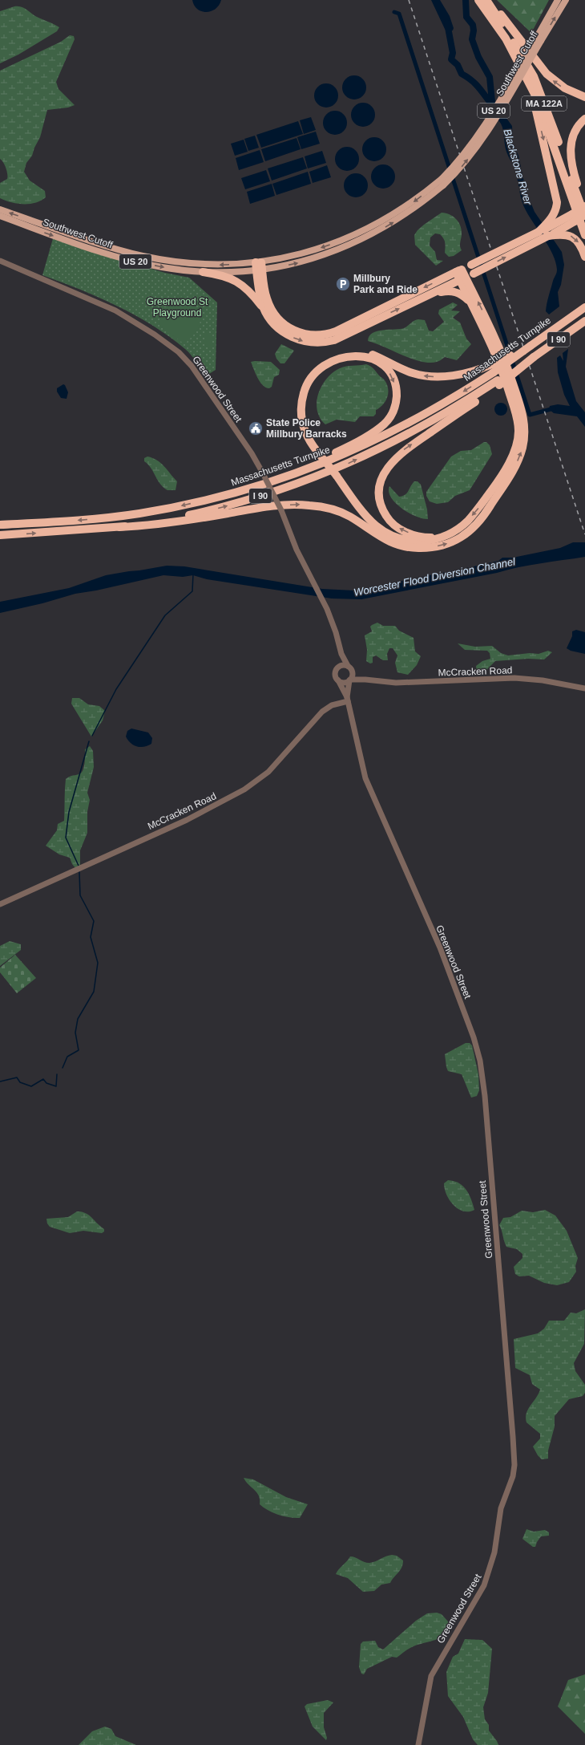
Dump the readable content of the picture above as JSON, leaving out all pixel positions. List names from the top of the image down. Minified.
{"streets":{"highway":["MA 122A","I 90","Massachusetts Turnpike"],"main road":["Southwest Cutoff","US 20"],"street":["Greenwood Street","McCracken Road"]},"crossings":[["Greenwood Street","McCracken Road"]],"water":["Blackstone River","Worcester Flood Diversion Channel"],"parks":["Greenwood St Playground"],"places":{"parking":["Millbury Park and Ride"],"public building":["State Police Millbury Barracks"]}}
